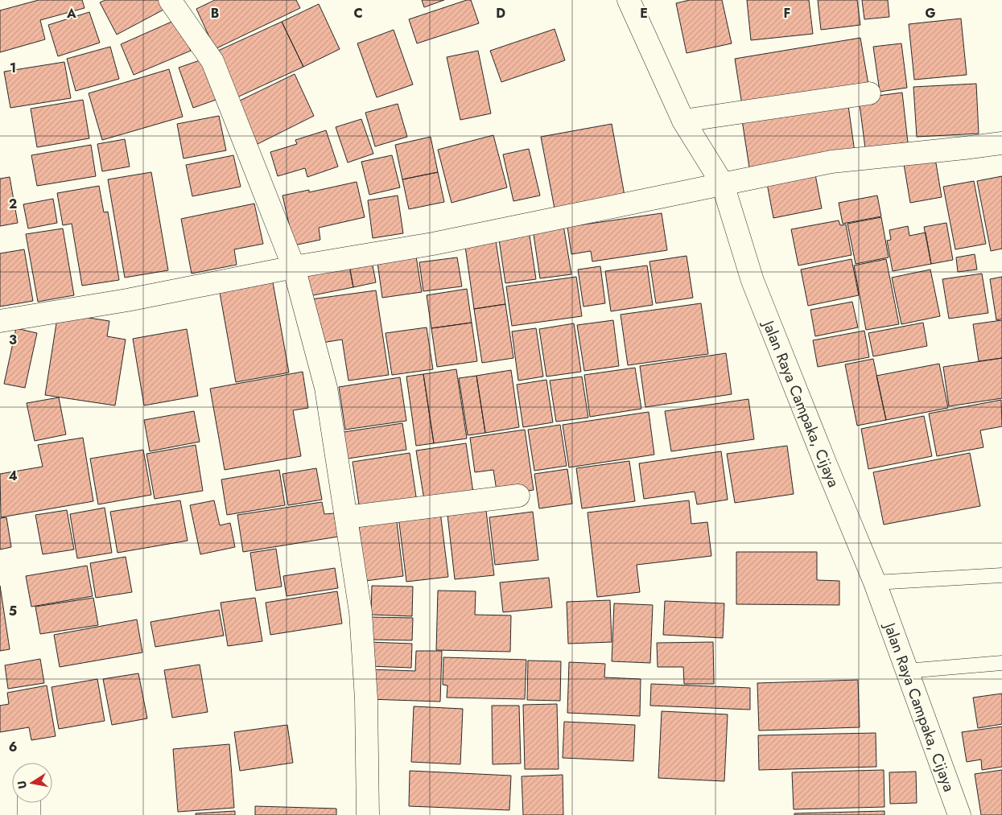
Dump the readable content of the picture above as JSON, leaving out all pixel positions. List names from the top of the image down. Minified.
{"streets":{"street":["Jalan Raya Campaka, Cijaya"]},"north":"left","grid":{"columns":["A","B","C","D","E","F","G"],"rows":["1","2","3","4","5","6"]}}
